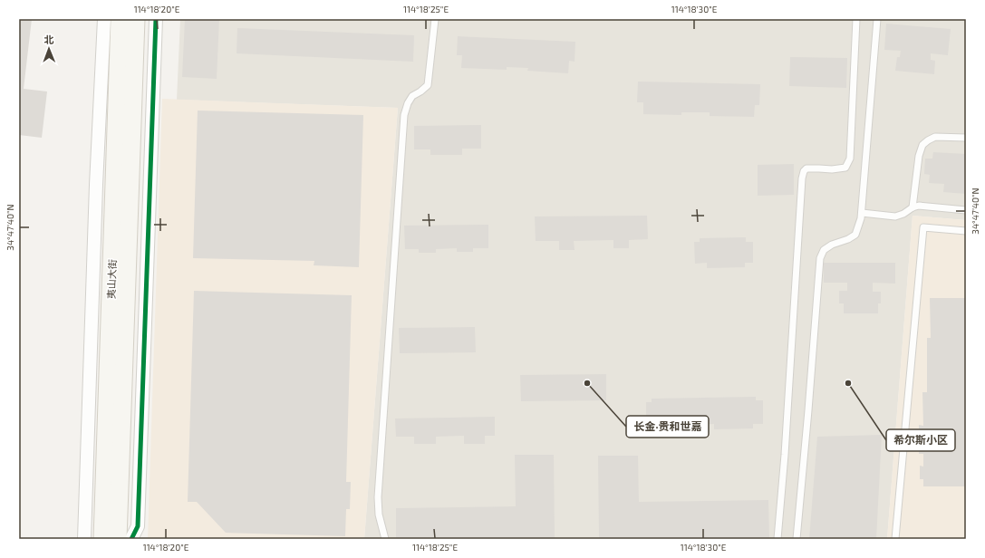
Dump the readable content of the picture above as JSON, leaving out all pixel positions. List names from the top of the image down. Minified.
{"streets":{"main road":["夷山大街"]},"places":["长金·贵和世嘉","希尔斯小区"],"north":"top","coordinates":["114°18'20\"E","114°18'25\"E","114°18'30\"E","34°47'40\"N"]}
